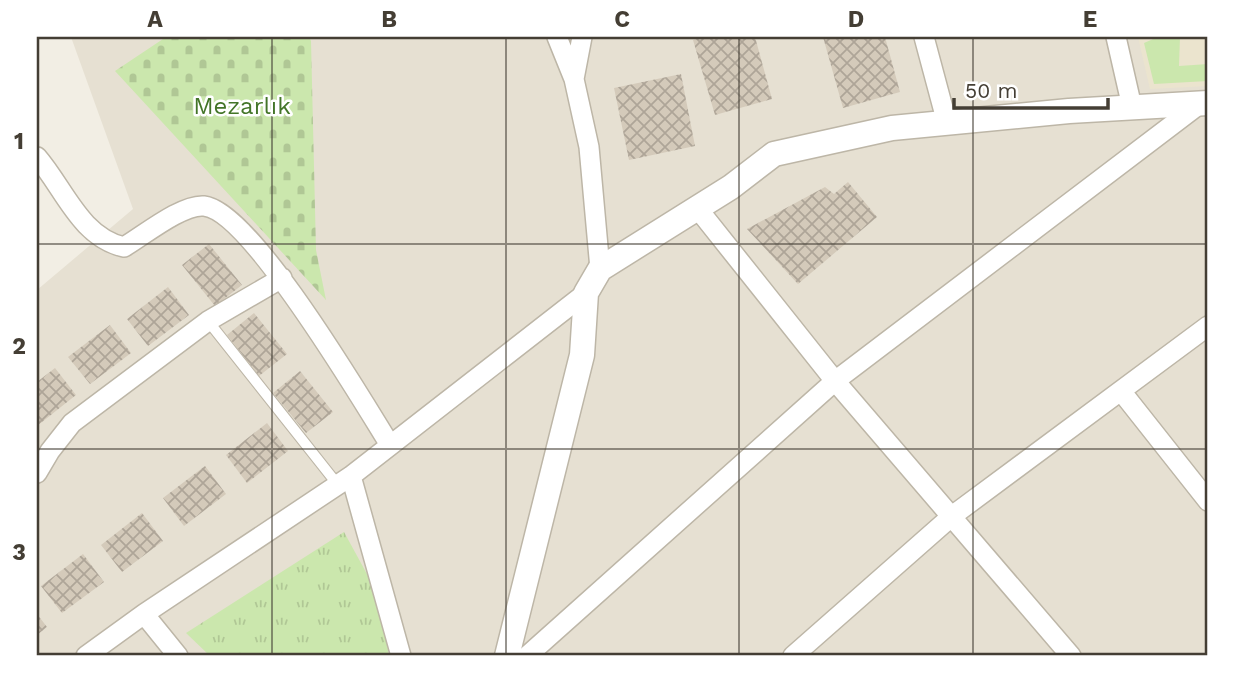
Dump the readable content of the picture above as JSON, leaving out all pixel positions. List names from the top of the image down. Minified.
{"parks":["Mezarlık"],"scale_bar":"50 m","grid":{"columns":["A","B","C","D","E"],"rows":["1","2","3"]}}
